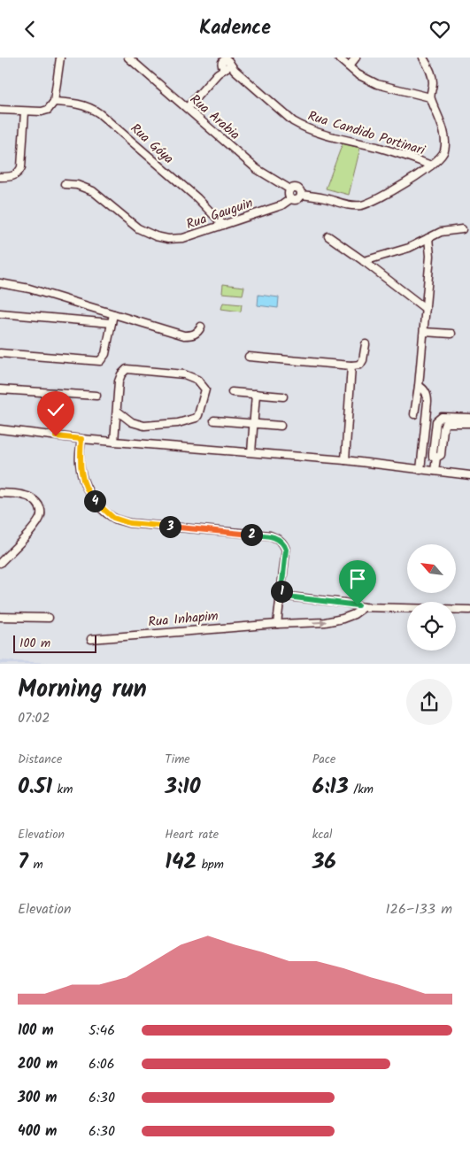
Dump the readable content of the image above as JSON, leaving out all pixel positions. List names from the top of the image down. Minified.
{"streets":{"street":["Rua Arabia","Rua Candido Portinari","Rua Góya","Rua Gauguin","Rua Inhapim"]},"crossings":[["Rua Arabia","Rua Candido Portinari"],["Rua Arabia","Rua Gauguin"],["Rua Góya","Rua Gauguin"]],"scale_bar":"100 m","north":"top left","page":{"header":"Kadence","pins":["4","3","2","1"],"scale":"100 m","heading":["Morning run","07:02"],"stats":[["Distance","0.51 km"],["Time","3:10"],["Pace","6:13 /km"],["Elevation","7 m"],["Heart rate","142 bpm"],["kcal","36"]],"chart":["Elevation","126–133 m"],"list":[{"name":"100 m","note":"5:46"},{"name":"200 m","note":"6:06"},{"name":"300 m","note":"6:30"},{"name":"400 m","note":"6:30"}]}}
